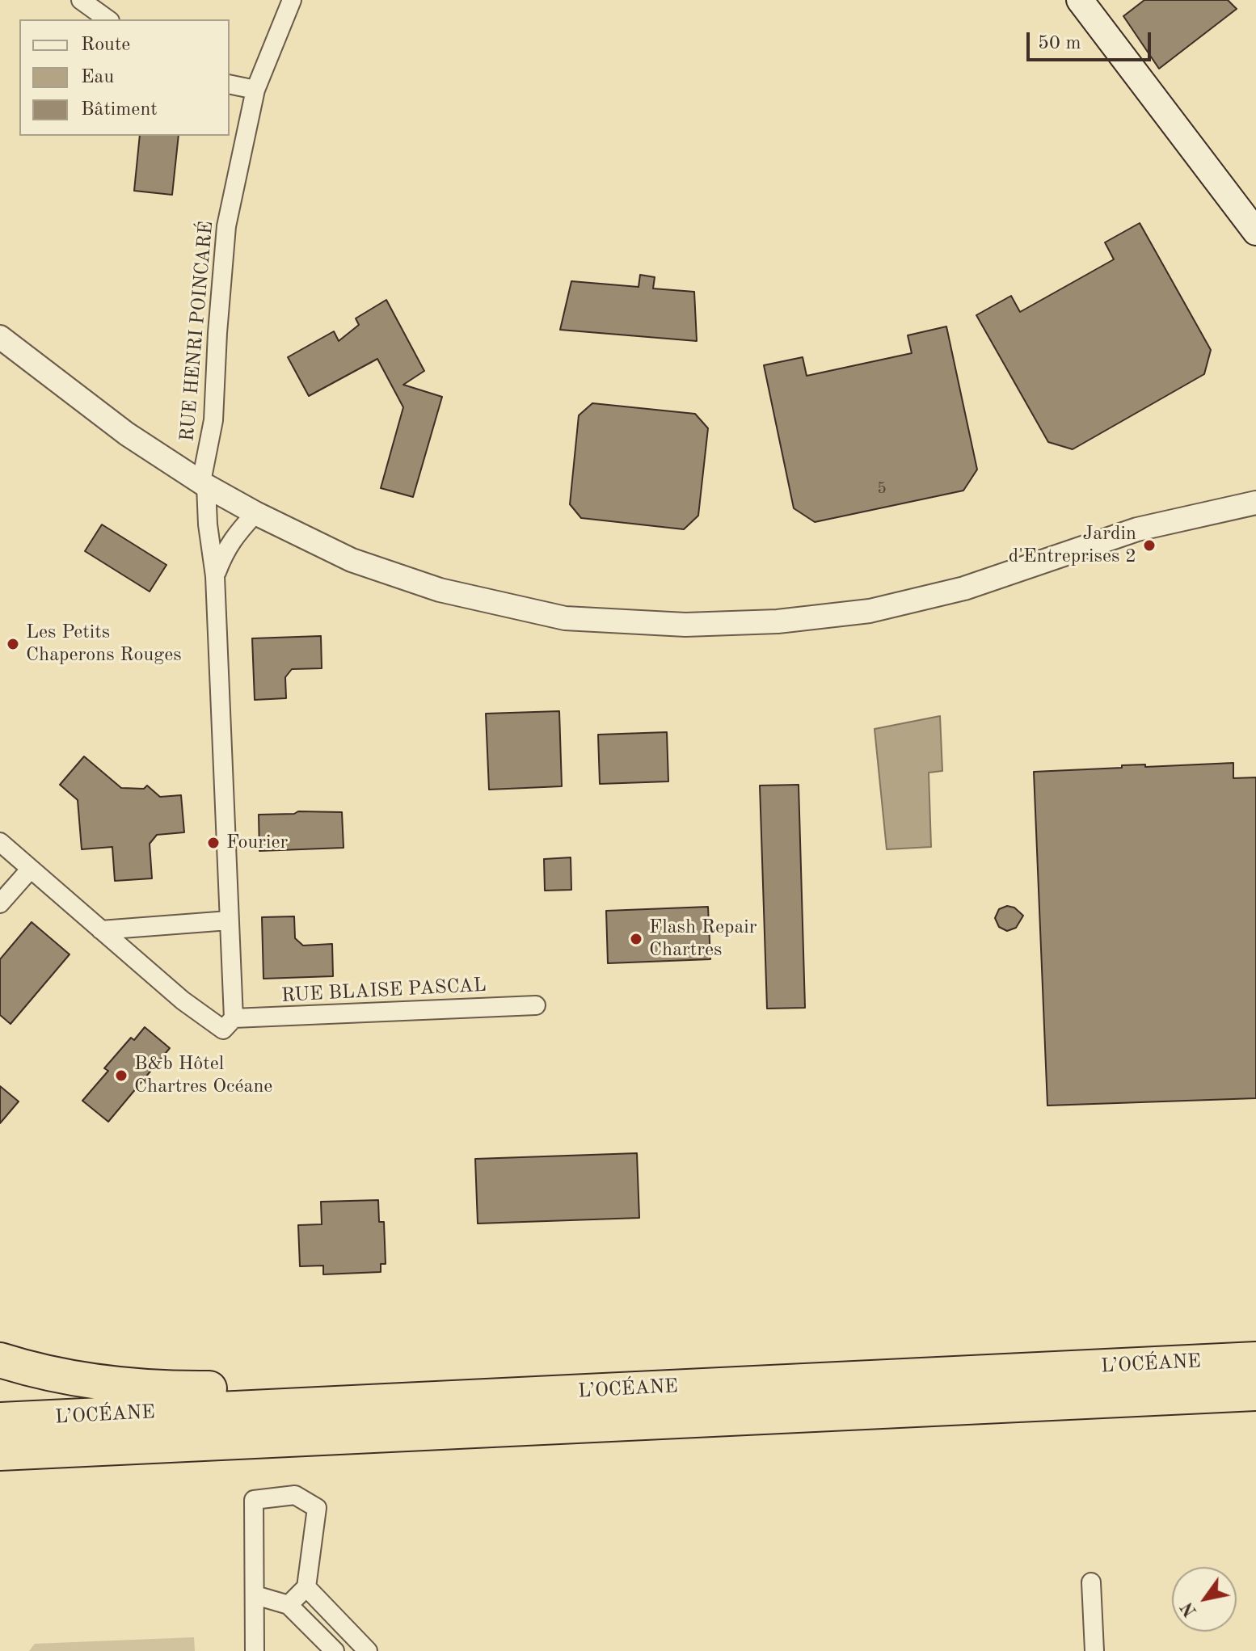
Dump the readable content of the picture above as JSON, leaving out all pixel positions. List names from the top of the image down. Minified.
{"streets":{"highway":["L’OCÉANE"],"street":["RUE HENRI POINCARÉ","RUE BLAISE PASCAL"]},"crossings":[["RUE HENRI POINCARÉ","RUE BLAISE PASCAL"]],"places":["Jardin d'Entreprises 2","Les Petits Chaperons Rouges","Fourier","Flash Repair Chartres","B&b Hôtel Chartres Océane"],"house_numbers":["5"],"legend":["Route","Eau","Bâtiment"],"scale_bar":"50 m","north":"bottom left"}
